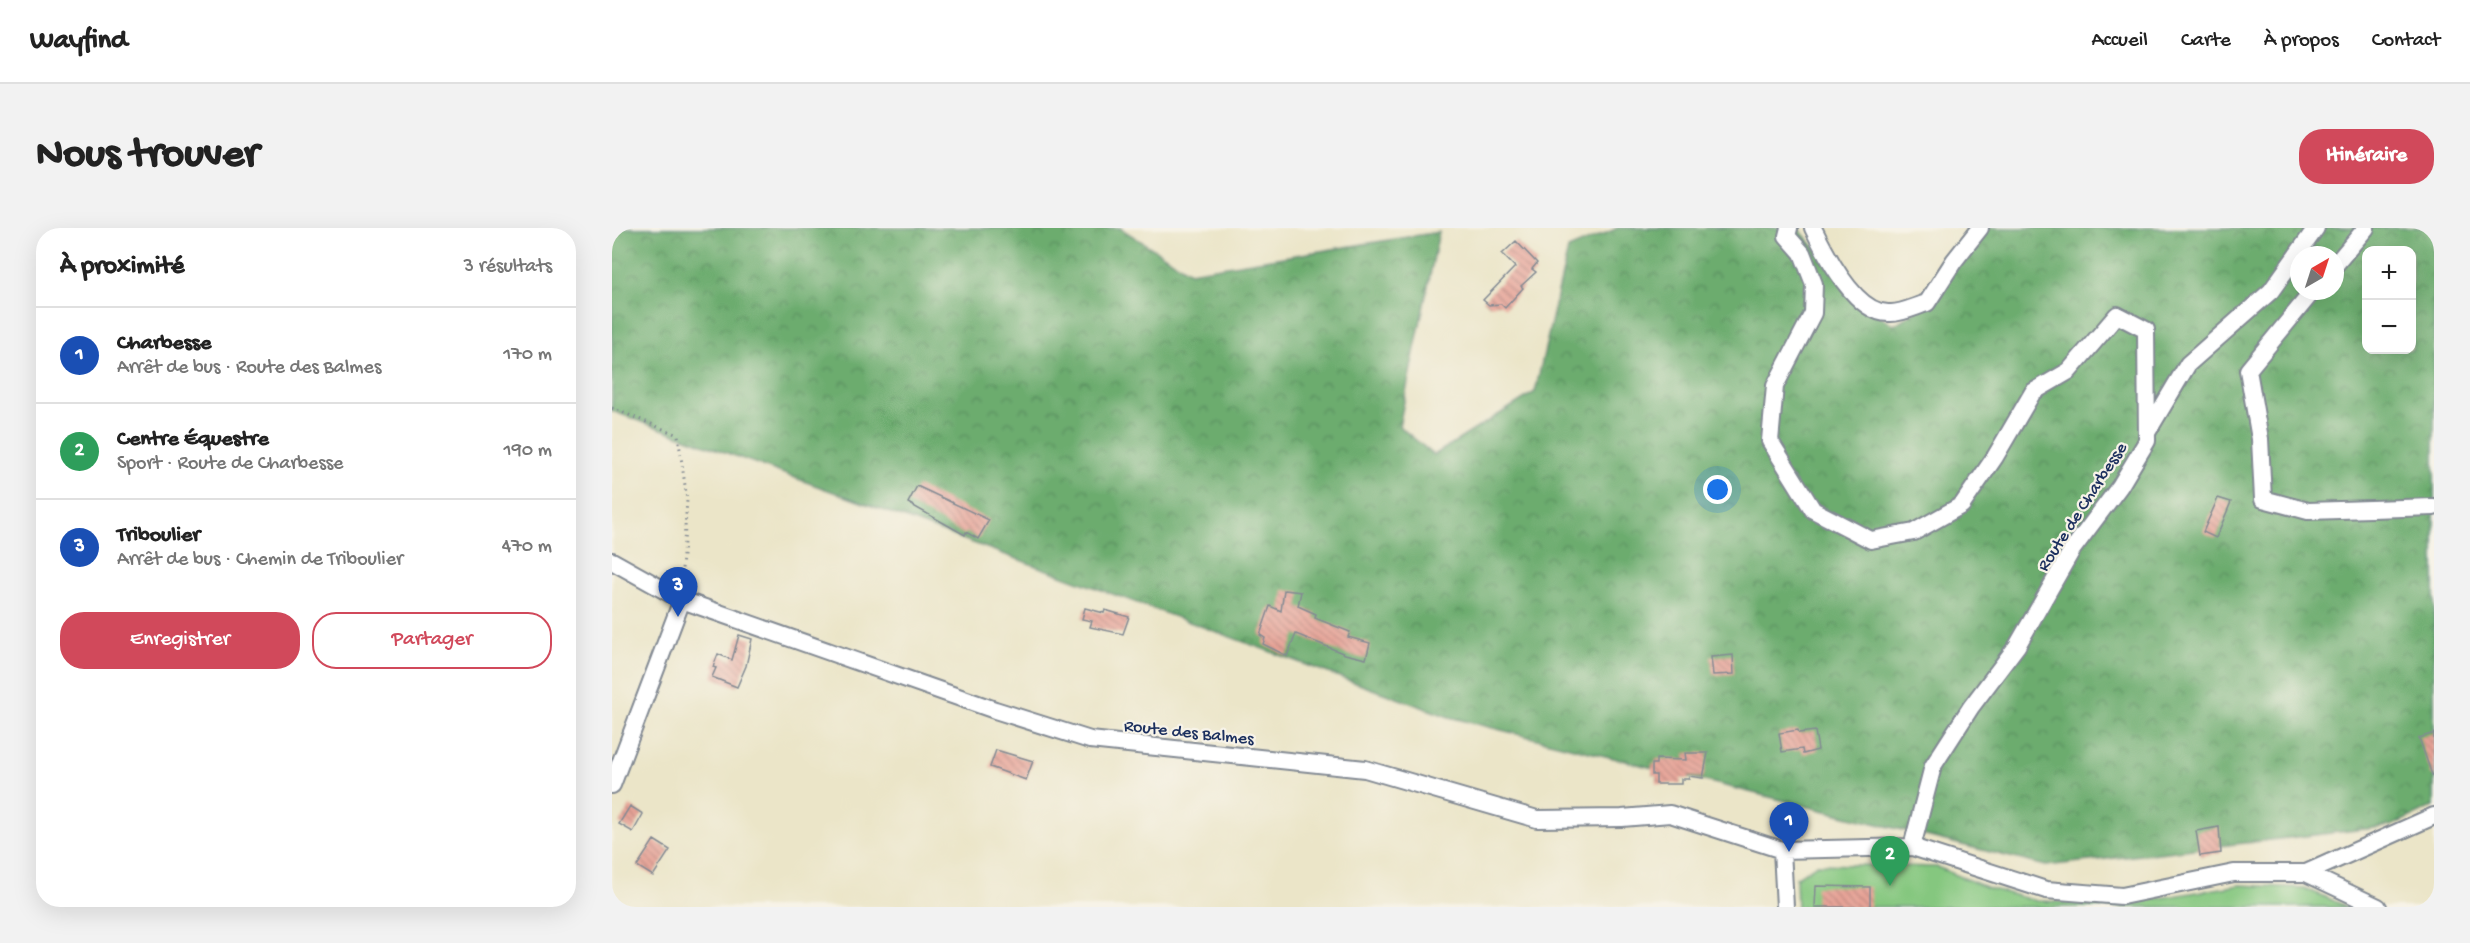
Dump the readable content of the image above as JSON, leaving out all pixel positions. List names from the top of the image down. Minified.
{"streets":{"street":["Route de Charbesse","Route des Balmes"]},"crossings":[["Route de Charbesse","Route des Balmes"]],"north":"top right","page":{"header":"Wayfind","nav":["Accueil","Carte","À propos","Contact"],"buttons":["Itinéraire",["Enregistrer","Partager"]],"title":"Nous trouver","heading":["À proximité","3 résultats"],"map_buttons":["+","−"],"list":[{"mark":"1","name":"Charbesse","note":"Arrêt de bus · Route des Balmes","value":"170 m"},{"mark":"2","name":"Centre Équestre","note":"Sport · Route de Charbesse","value":"190 m"},{"mark":"3","name":"Triboulier","note":"Arrêt de bus · Chemin de Triboulier","value":"470 m"}],"pins":["3","1","2"]}}
